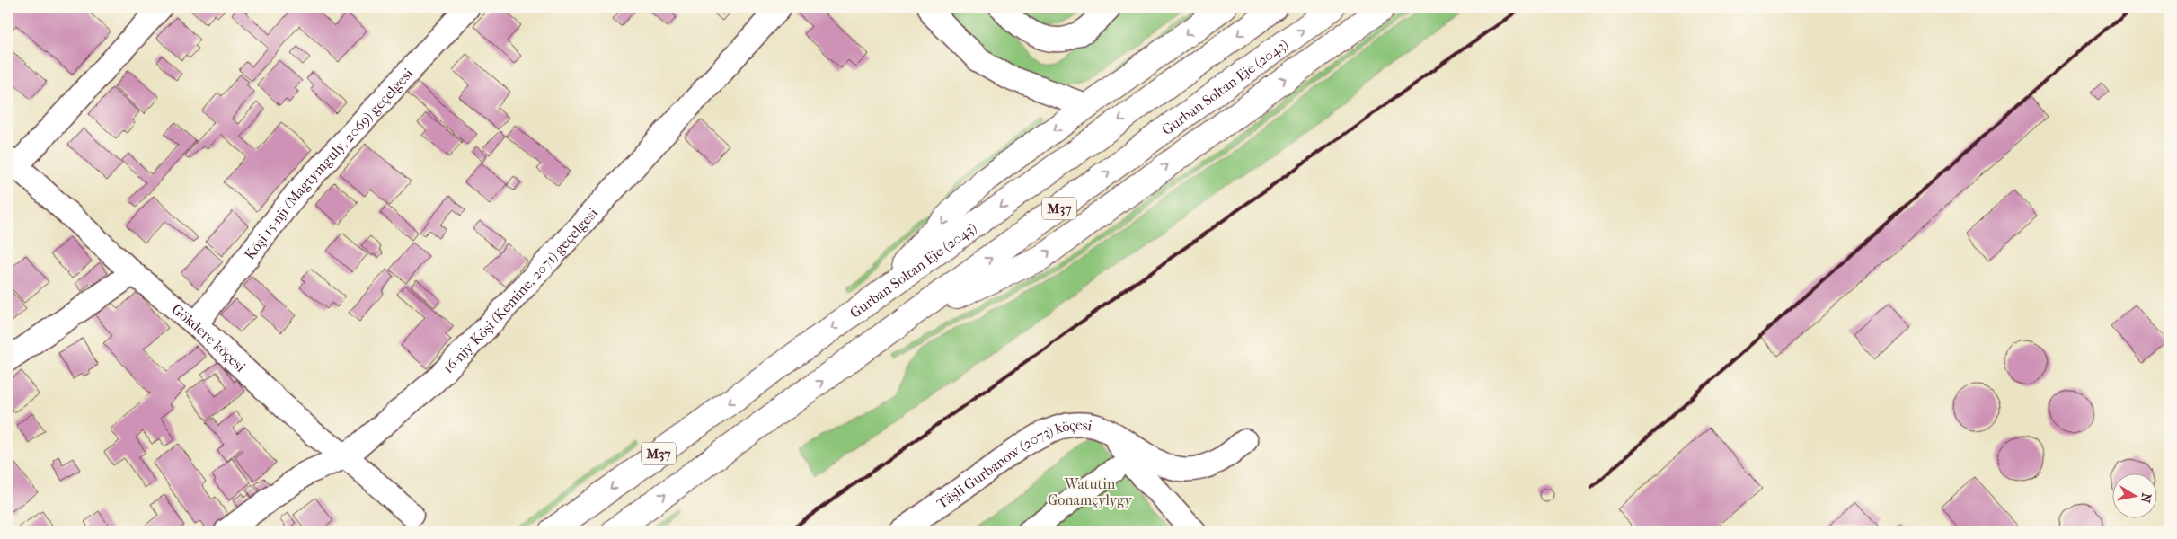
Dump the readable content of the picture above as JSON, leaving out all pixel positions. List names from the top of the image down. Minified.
{"streets":{"highway":["Gurban Soltan Eje (2043)","M37"],"street":["Köşi 15-nji (Magtymguly, 2069) geçelgesi","16-njy Köşi (Kemine, 2071) geçelgesi","Gökdere köçesi","Täşli Gurbanow (2073) köçesi"]},"crossings":[["Köşi 15-nji (Magtymguly, 2069) geçelgesi","Gökdere köçesi"],["16-njy Köşi (Kemine, 2071) geçelgesi","Gökdere köçesi"]],"parks":["Watutin Gonamçylygy"],"north":"right"}
